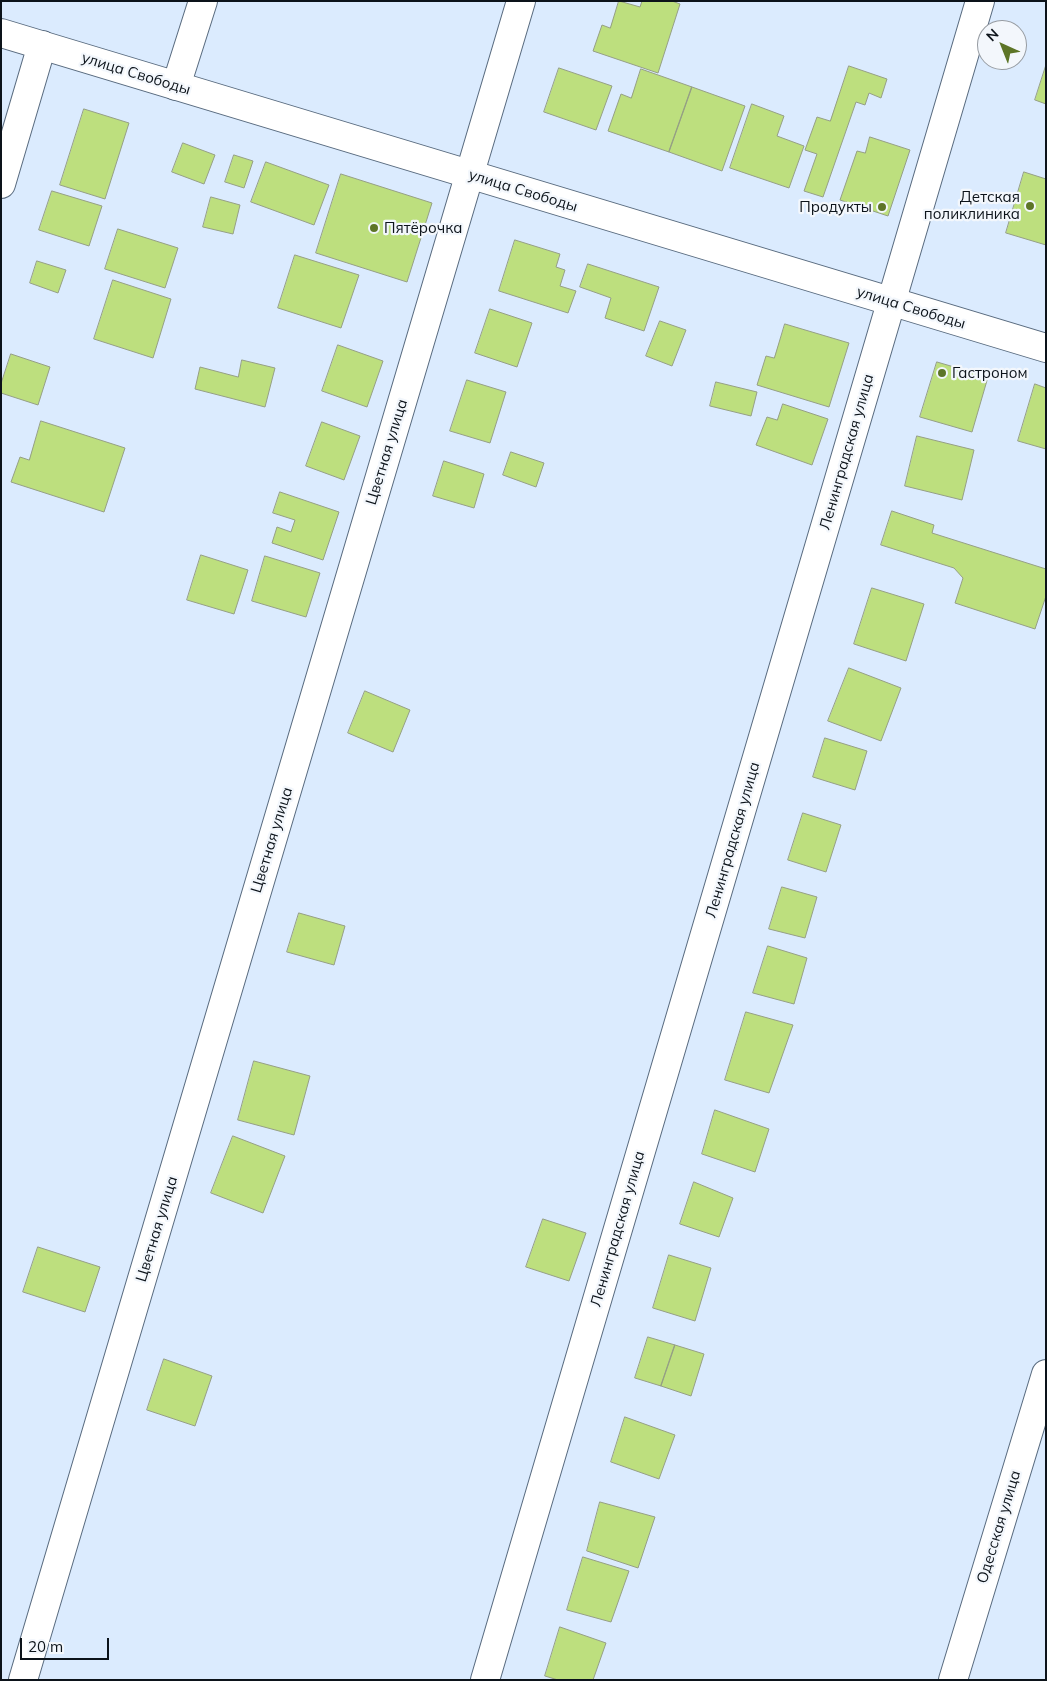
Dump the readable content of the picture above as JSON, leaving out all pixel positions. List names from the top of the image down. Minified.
{"streets":{"street":["улица Свободы","Цветная улица","Ленинградская улица","Одесская улица"]},"crossings":[["улица Свободы","Цветная улица"],["улица Свободы","Ленинградская улица"]],"places":["Детская поликлиника","Продукты","Пятёрочка","Гастроном"],"scale_bar":"20 m","north":"top left"}
